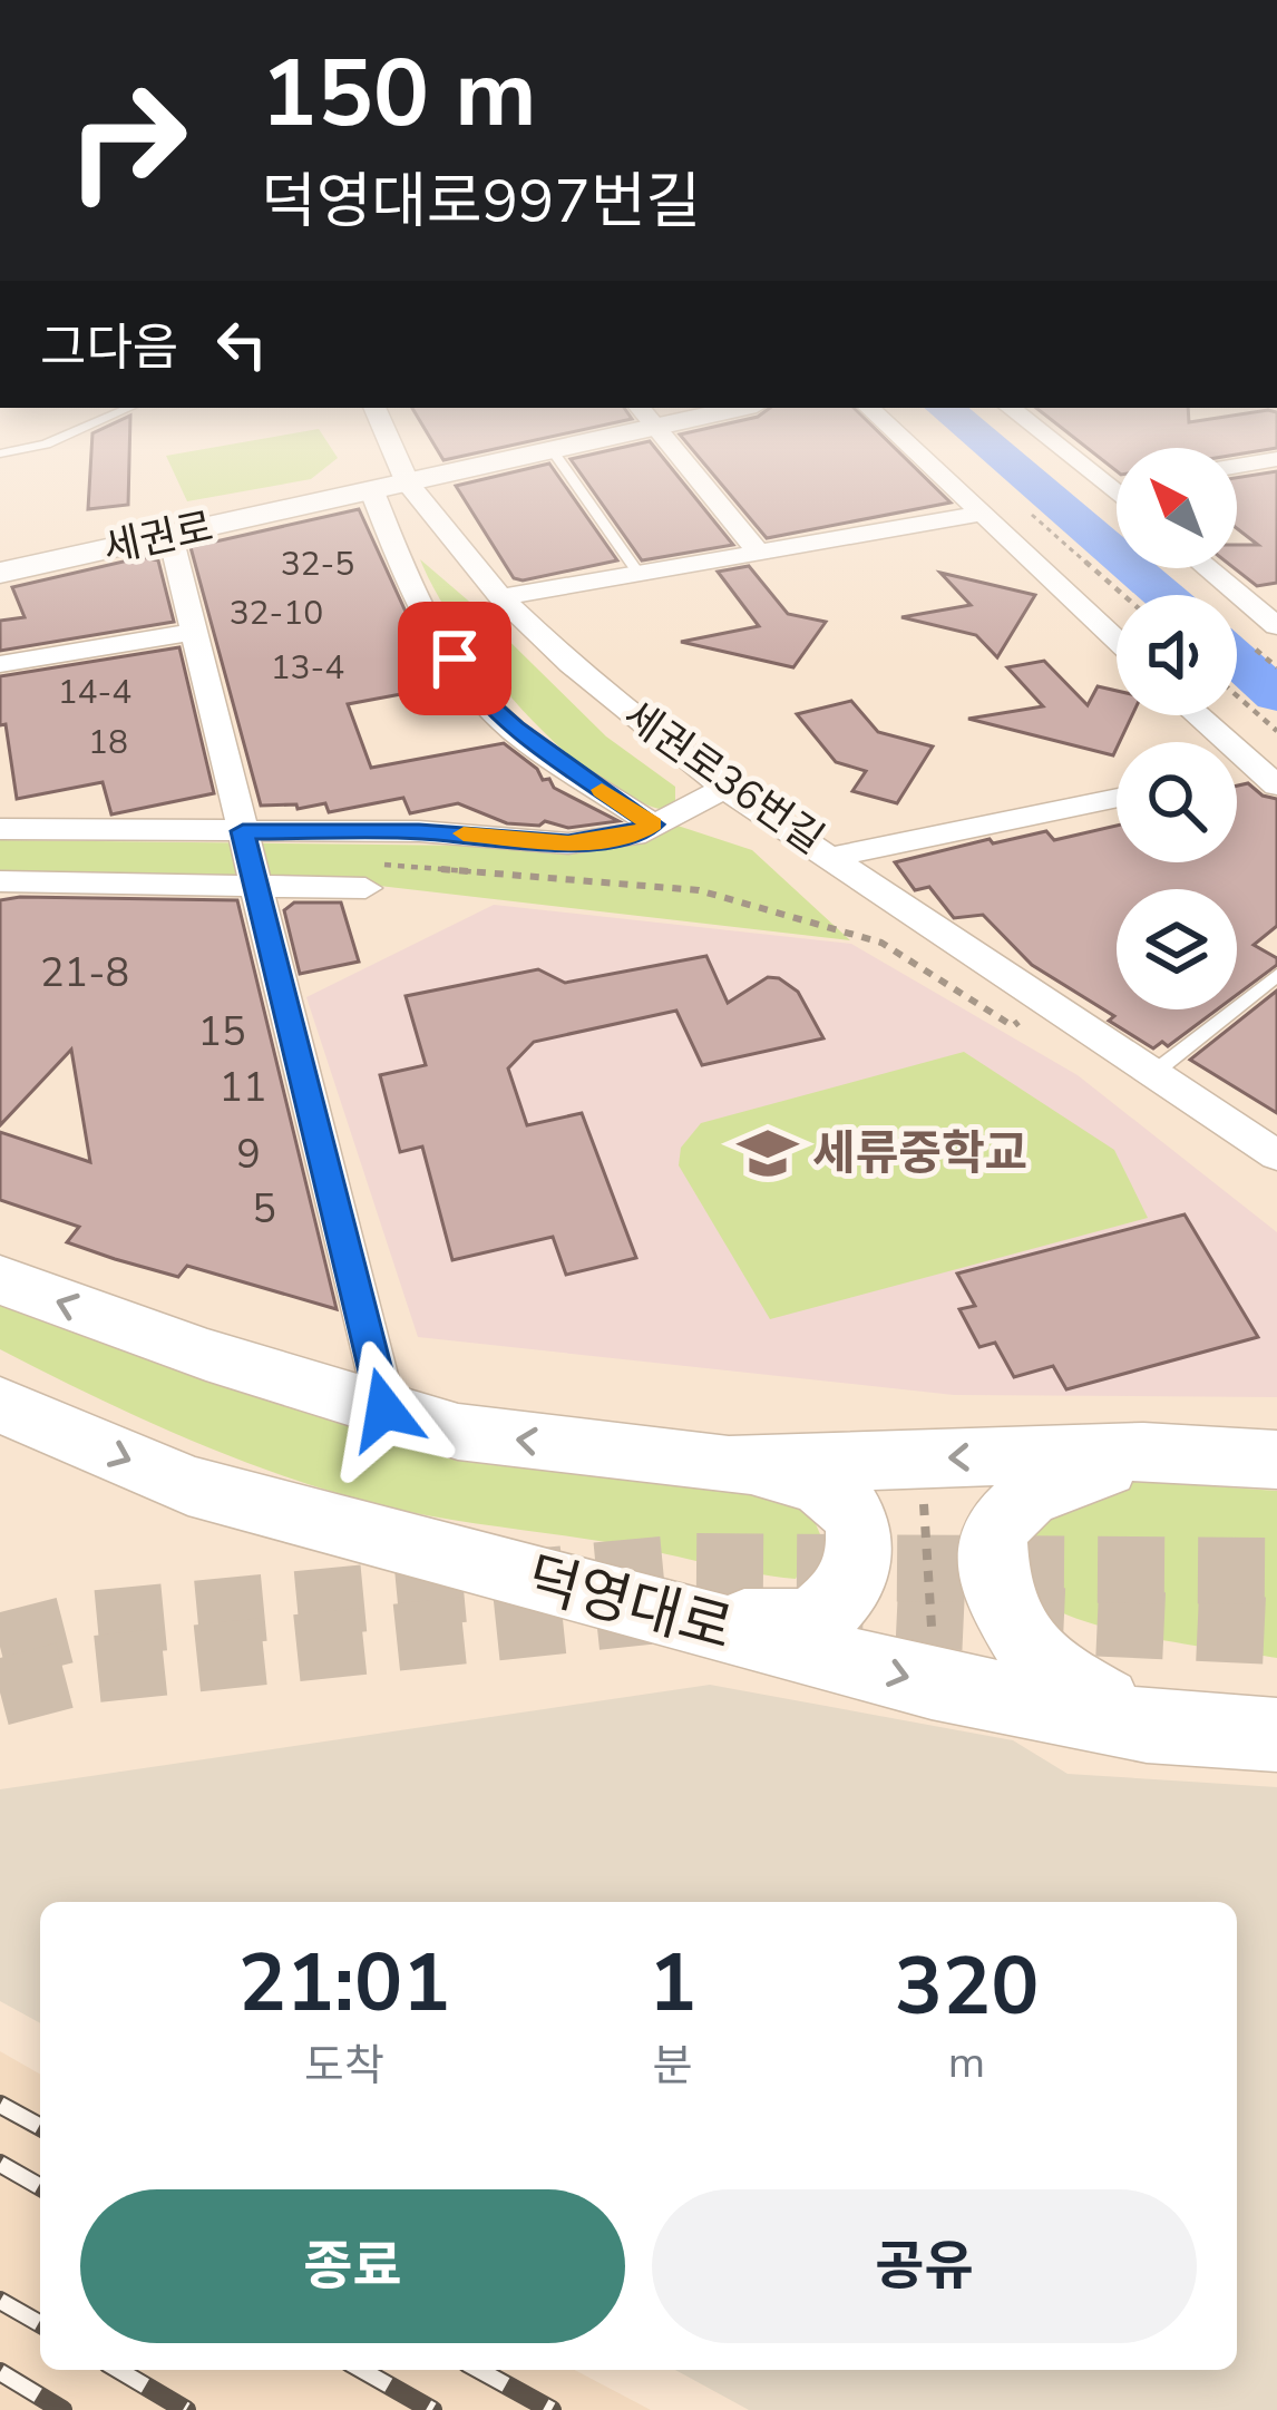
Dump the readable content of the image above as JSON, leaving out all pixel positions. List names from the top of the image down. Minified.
{"streets":{"main road":["덕영대로"],"street":["세권로","세권로36번길"]},"crossings":[["세권로","세권로36번길"]],"places":{"school or university":["세류중학교"]},"house_numbers":["32-5","32-10","13-4","14-4","18","21-8","15","11","9","5"],"north":"top left","page":{"turn":["150 m","덕영대로997번길"],"then":"그다음","eta":["21:01","도착","1","분","320","m"],"buttons":["종료","공유"]}}
